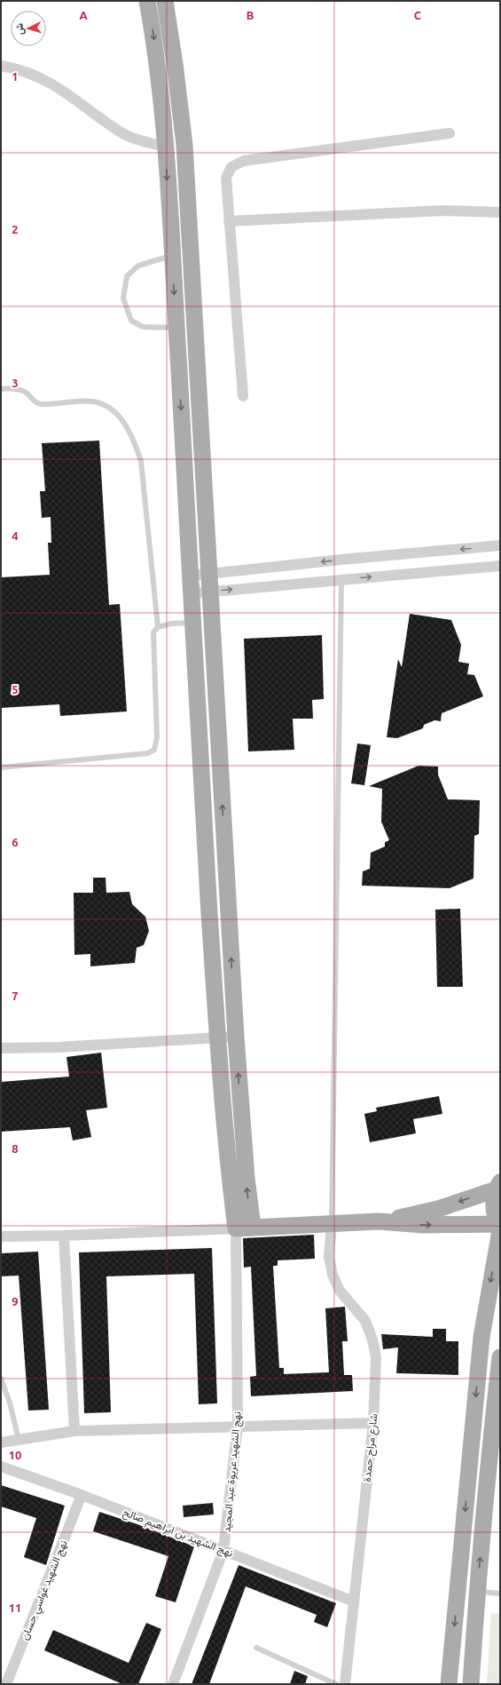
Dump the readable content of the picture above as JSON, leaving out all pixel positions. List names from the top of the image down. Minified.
{"streets":{"street":["شارع مراح حمدة","نهج الشهيد عريوة عبد المجيد","نهج الشهيد بن ابراهيم صالح","نهج الشهيد غواسي حسان"]},"crossings":[["شارع مراح حمدة","نهج الشهيد بن ابراهيم صالح"],["نهج الشهيد عريوة عبد المجيد","نهج الشهيد بن ابراهيم صالح"],["نهج الشهيد بن ابراهيم صالح","نهج الشهيد غواسي حسان"]],"north":"left","grid":{"columns":["A","B","C"],"rows":["1","2","3","4","5","6","7","8","9","10","11"]}}
